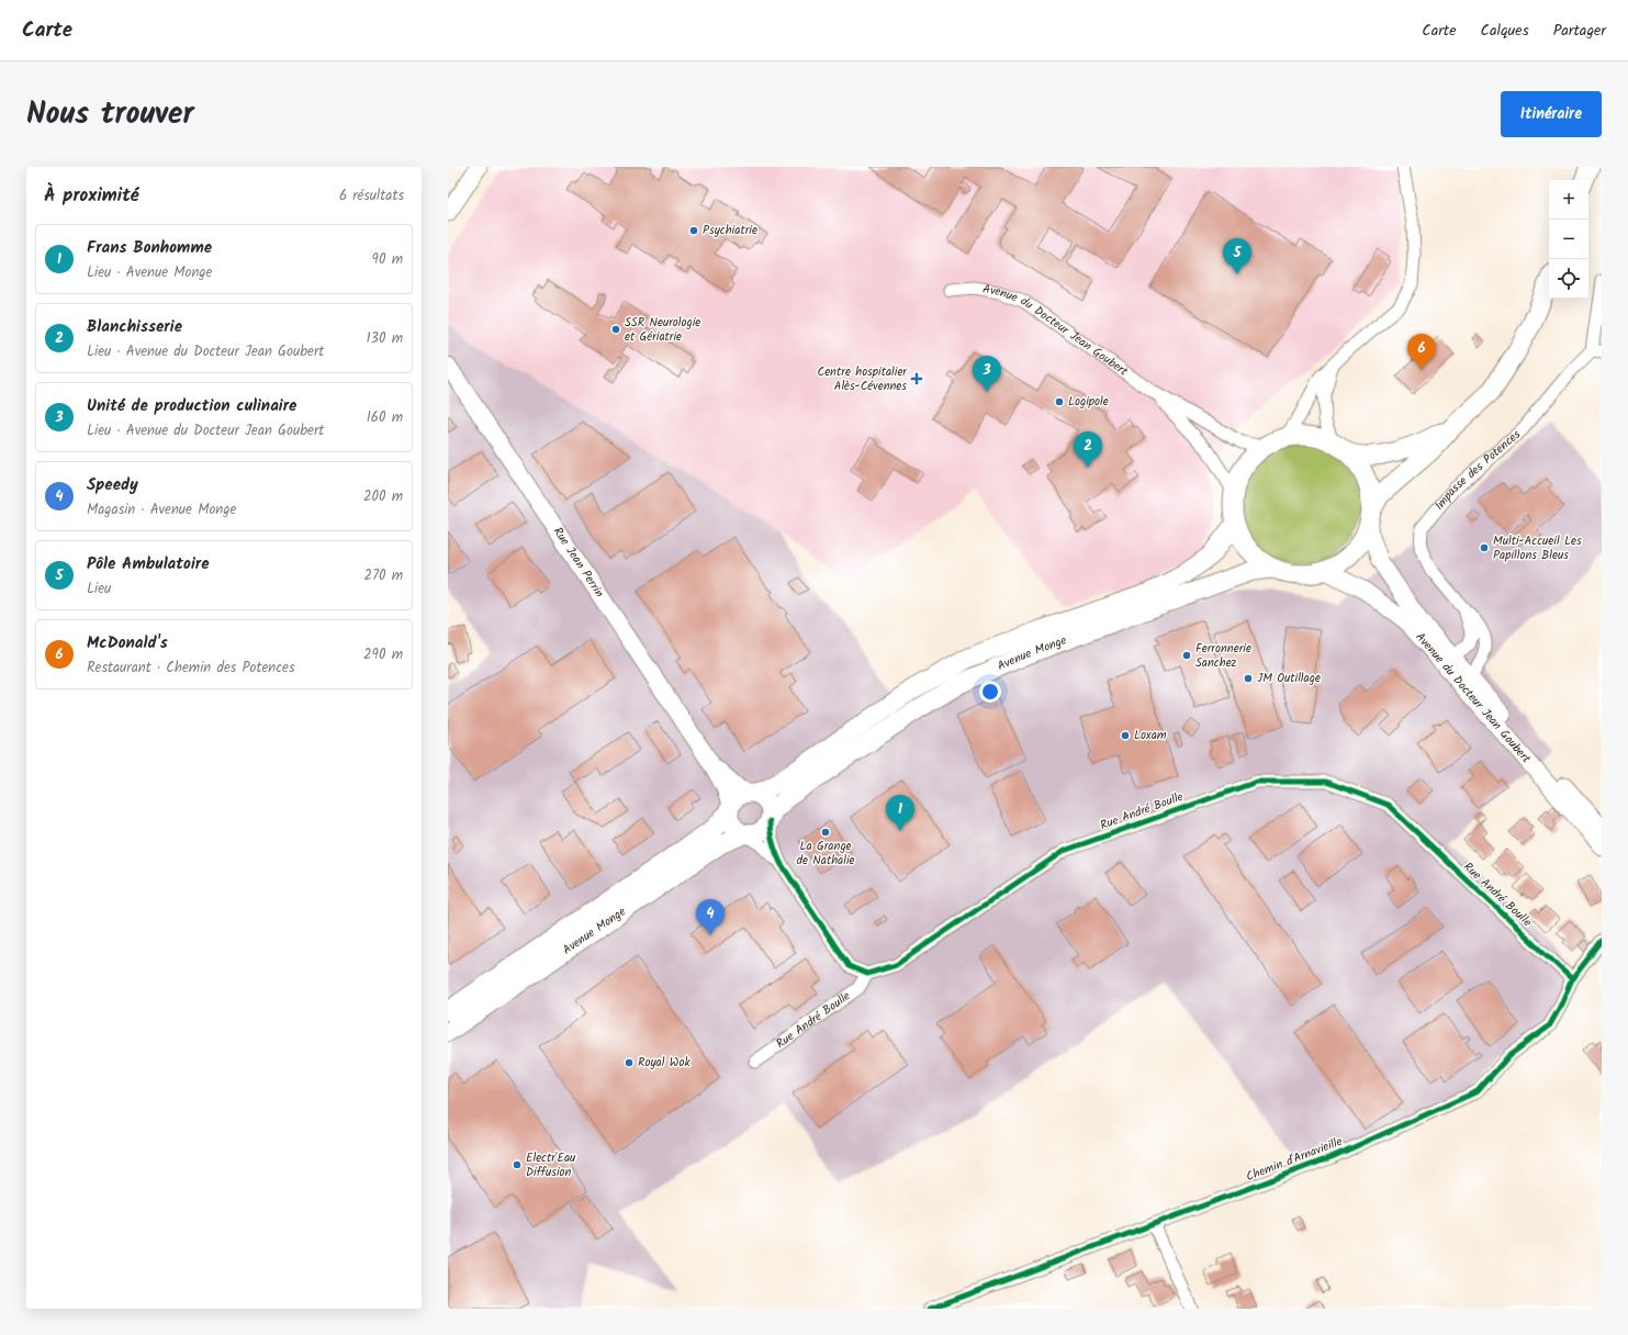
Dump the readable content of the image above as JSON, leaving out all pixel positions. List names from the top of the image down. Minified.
{"streets":{"main road":["Avenue du Docteur Jean Goubert","Rue Jean Perrin","Avenue Monge"],"street":["Impasse des Potences","Rue André Boulle","Chemin d'Arnavieille"]},"crossings":[["Avenue du Docteur Jean Goubert","Impasse des Potences"],["Avenue du Docteur Jean Goubert","Avenue Monge"],["Rue Jean Perrin","Avenue Monge"],["Rue André Boulle","Chemin d'Arnavieille"]],"places":{"other":["Psychiatrie","SSR Neurologie et Gériatrie","Logipole","Multi-Accueil Les Papillons Bleus","Ferronnerie Sanchez","JM Outillage","Loxam","La Grange de Nathalie","Royal Wok","Electr'Eau Diffusion"],"health":["Centre hospitalier Alès-Cévennes"]},"page":{"header":"Carte","nav":["Carte","Calques","Partager"],"title":"Nous trouver","buttons":"Itinéraire","heading":["À proximité","6 résultats"],"map_buttons":["+","−"],"list":[{"mark":"1","name":"Frans Bonhomme","note":"Lieu · Avenue Monge","value":"90 m"},{"mark":"2","name":"Blanchisserie","note":"Lieu · Avenue du Docteur Jean Goubert","value":"130 m"},{"mark":"3","name":"Unité de production culinaire","note":"Lieu · Avenue du Docteur Jean Goubert","value":"160 m"},{"mark":"4","name":"Speedy","note":"Magasin · Avenue Monge","value":"200 m"},{"mark":"5","name":"Pôle Ambulatoire","note":"Lieu","value":"270 m"},{"mark":"6","name":"McDonald's","note":"Restaurant · Chemin des Potences","value":"290 m"}],"pins":["5","6","3","2","1","4"]}}
